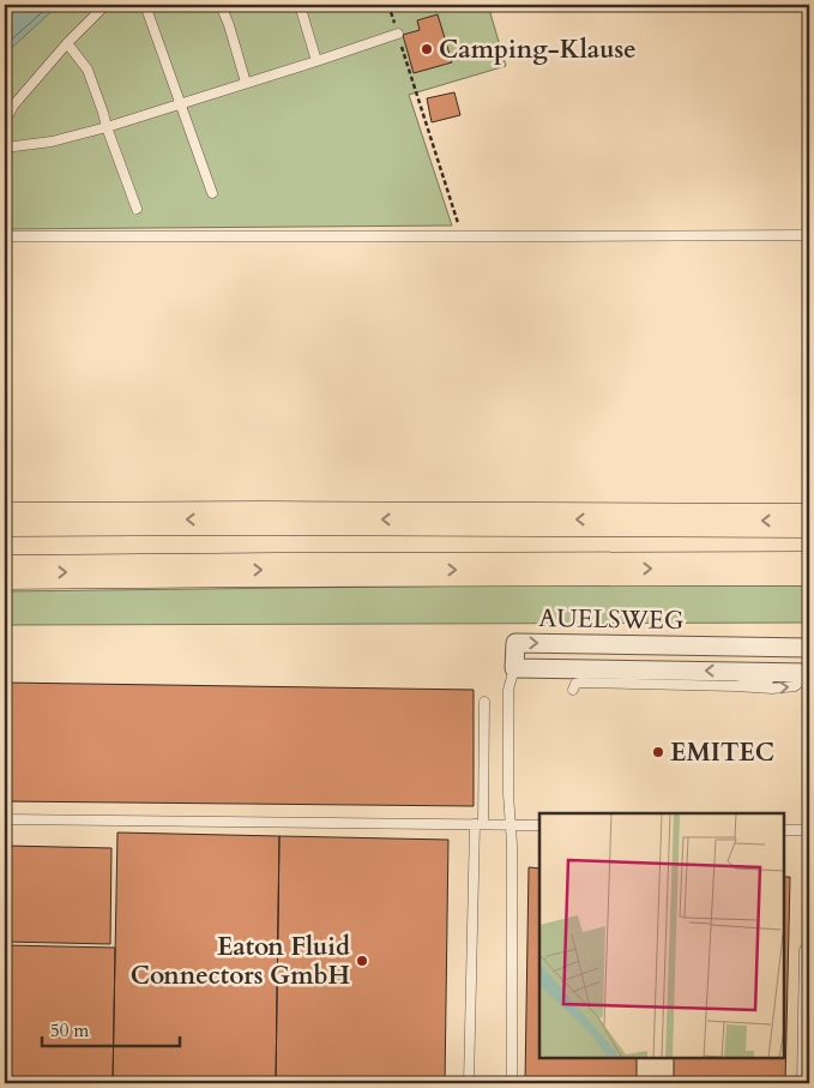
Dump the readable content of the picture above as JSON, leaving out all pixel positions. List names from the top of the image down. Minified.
{"streets":{"street":["AUELSWEG"]},"places":["Camping-Klause","EMITEC","Eaton Fluid Connectors GmbH"],"scale_bar":"50 m"}
